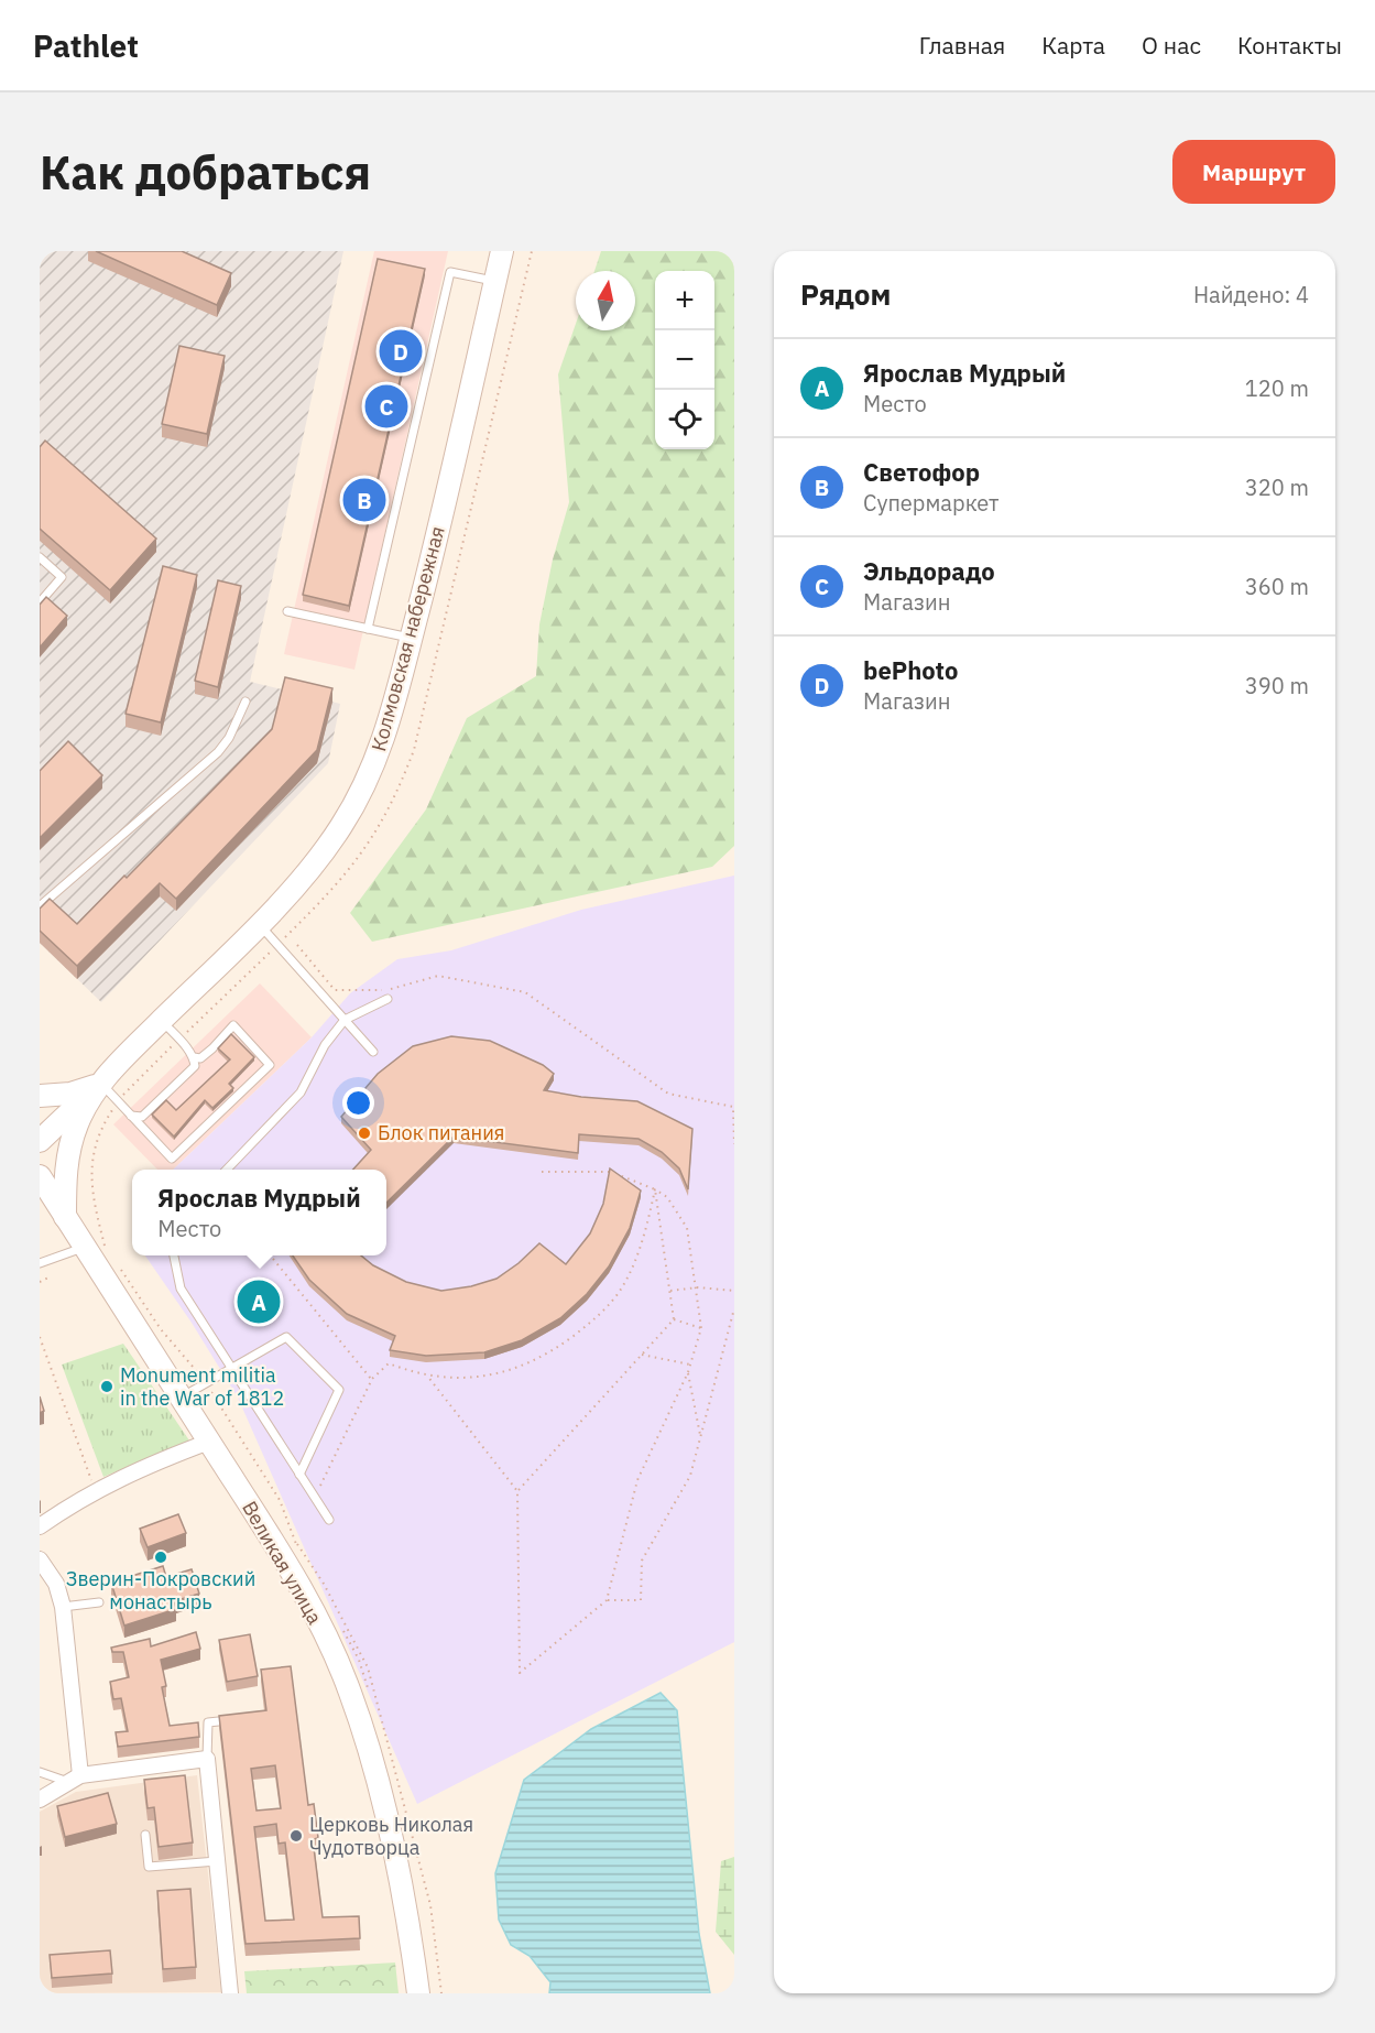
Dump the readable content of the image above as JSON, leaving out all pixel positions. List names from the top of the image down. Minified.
{"streets":{"main road":["Колмовская набережная","Великая улица"]},"places":["Блок питания","Monument militia in the War of 1812","Зверин-Покровский монастырь","Церковь Николая Чудотворца"],"north":"top","page":{"header":"Pathlet","nav":["Главная","Карта","О нас","Контакты"],"buttons":"Маршрут","title":"Как добраться","heading":["Рядом","Найдено: 4"],"map_buttons":["+","−"],"pins":["D","C","B","A"],"list":[{"mark":"A","name":"Ярослав Мудрый","note":"Место","value":"120 m"},{"mark":"B","name":"Светофор","note":"Супермаркет","value":"320 m"},{"mark":"C","name":"Эльдорадо","note":"Магазин","value":"360 m"},{"mark":"D","name":"bePhoto","note":"Магазин","value":"390 m"}],"popup":["Ярослав Мудрый","Место"]}}
